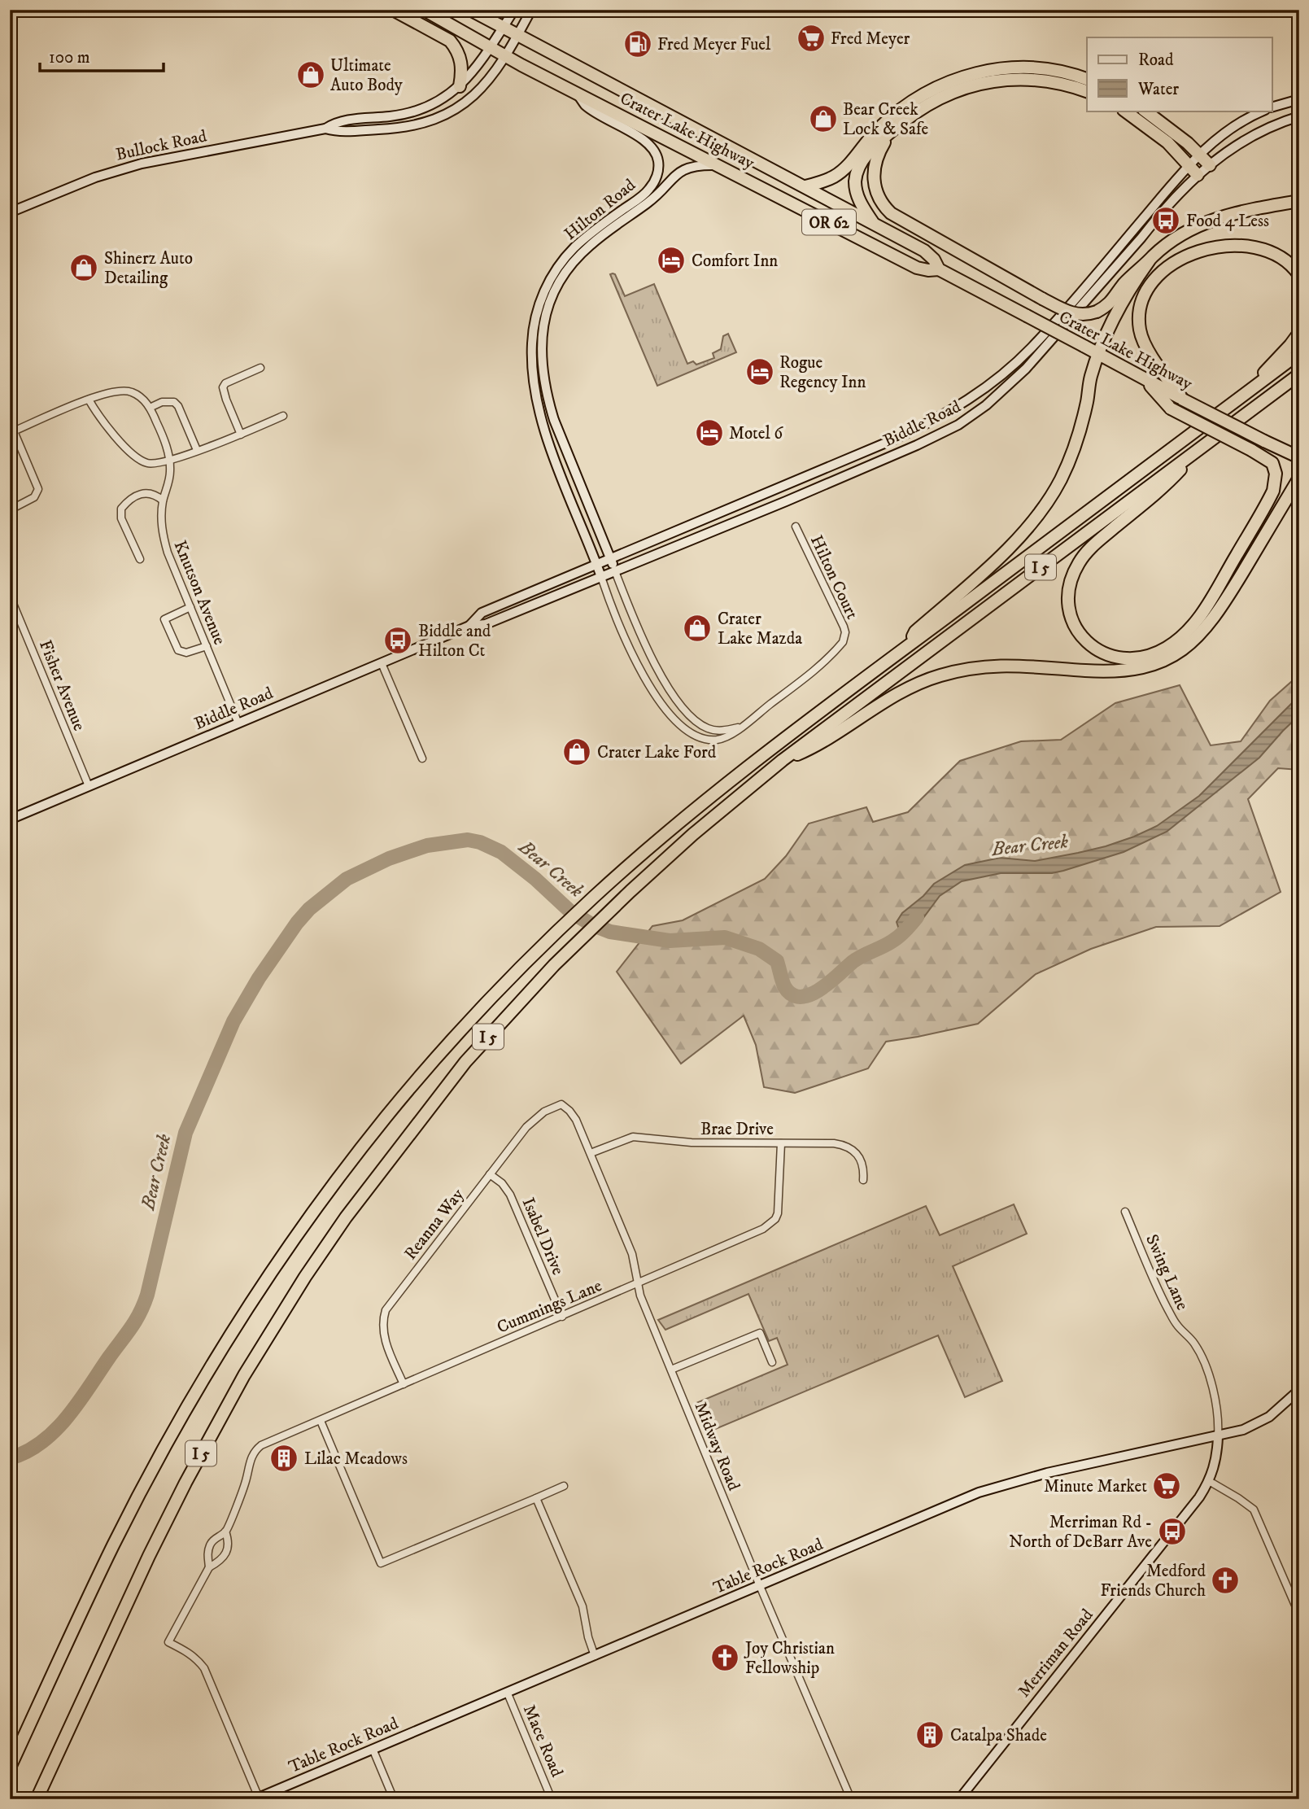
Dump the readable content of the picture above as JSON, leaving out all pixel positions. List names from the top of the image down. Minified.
{"streets":{"highway":["Crater Lake Highway","OR 62","I 5"],"main road":["Bullock Road","Hilton Road","Biddle Road","Table Rock Road","Merriman Road"],"street":["Hilton Court","Knutson Avenue","Fisher Avenue","Brae Drive","Reanna Way","Isabel Drive","Swing Lane","Cummings Lane","Midway Road","Mace Road"]},"crossings":[["Crater Lake Highway","Bullock Road"],["Crater Lake Highway","Hilton Road"],["Hilton Road","Biddle Road"],["Hilton Road","Hilton Court"],["Biddle Road","Hilton Court"],["Biddle Road","Knutson Avenue"],["Biddle Road","Fisher Avenue"],["Brae Drive","Cummings Lane"],["Brae Drive","Midway Road"],["Reanna Way","Isabel Drive"],["Reanna Way","Cummings Lane"],["Reanna Way","Midway Road"],["Isabel Drive","Cummings Lane"],["Swing Lane","Table Rock Road"],["Swing Lane","Merriman Road"],["Cummings Lane","Midway Road"],["Midway Road","Table Rock Road"],["Table Rock Road","Merriman Road"],["Table Rock Road","Mace Road"]],"water":["Bear Creek"],"places":{"supermarket":["Fred Meyer","Minute Market"],"fuel station":["Fred Meyer Fuel"],"shop":["Ultimate Auto Body","Bear Creek Lock & Safe","Shinerz Auto Detailing","Crater Lake Mazda","Crater Lake Ford"],"bus stop":["Food 4 Less","Biddle and Hilton Ct","Merriman Rd - North of DeBarr Ave"],"hotel":["Comfort Inn","Rogue Regency Inn","Motel 6"],"building":["Lilac Meadows","Catalpa Shade"],"church":["Medford Friends Church","Joy Christian Fellowship"]},"legend":["Road","Water"],"scale_bar":"100 m"}
